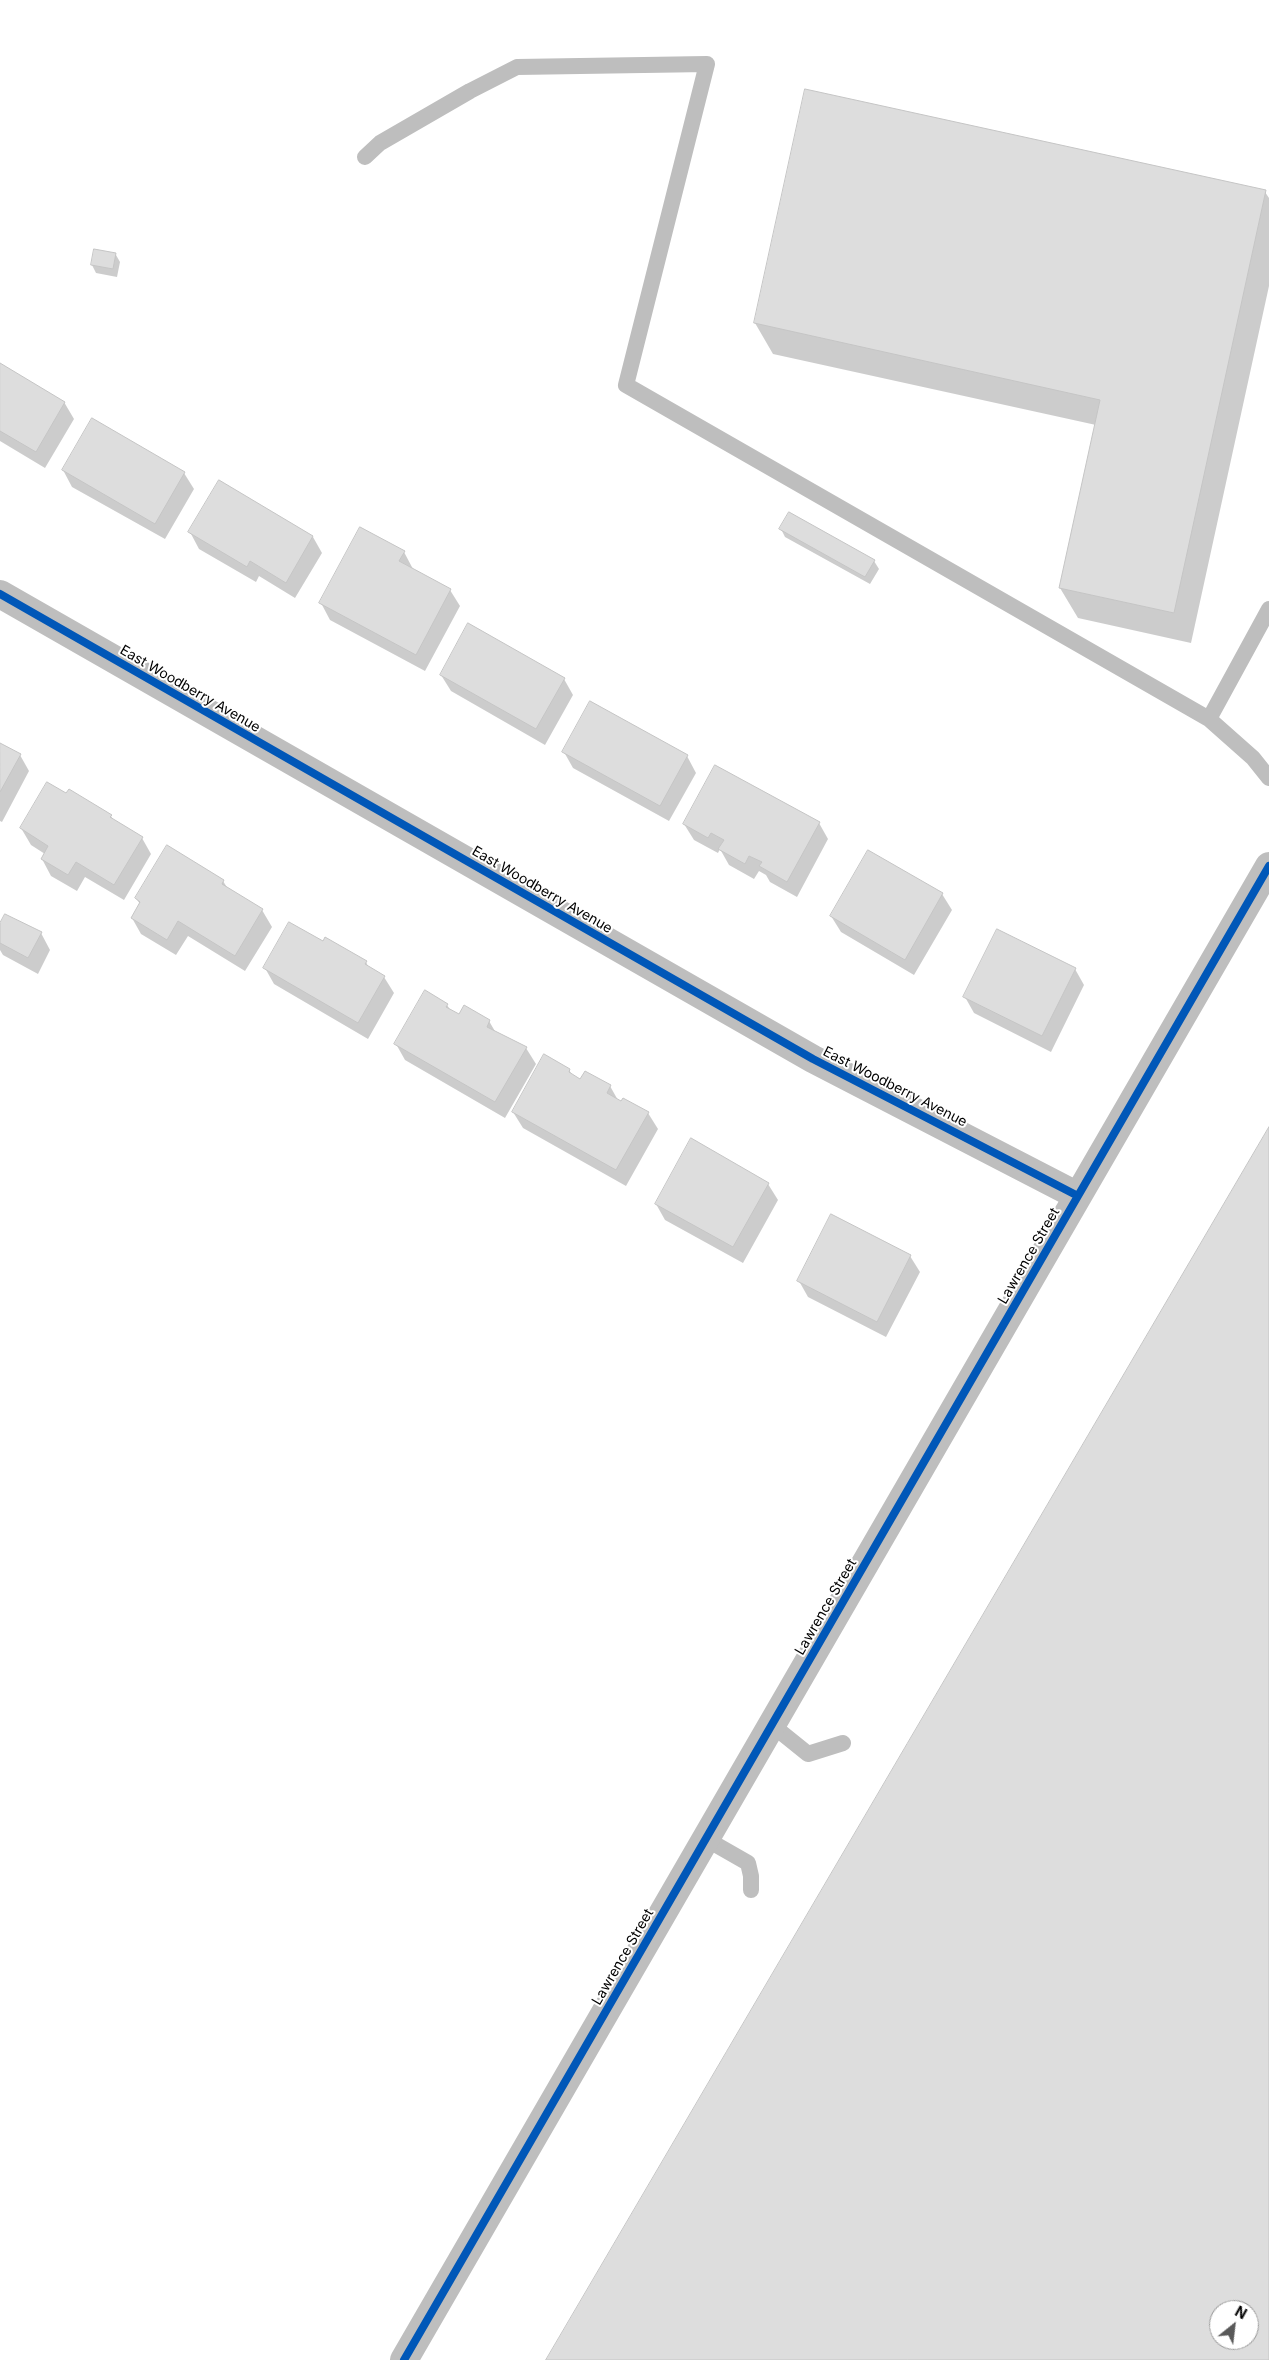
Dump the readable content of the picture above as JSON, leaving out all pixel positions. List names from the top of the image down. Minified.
{"streets":{"street":["East Woodberry Avenue","Lawrence Street"]},"crossings":[["East Woodberry Avenue","Lawrence Street"]],"north":"top right"}
